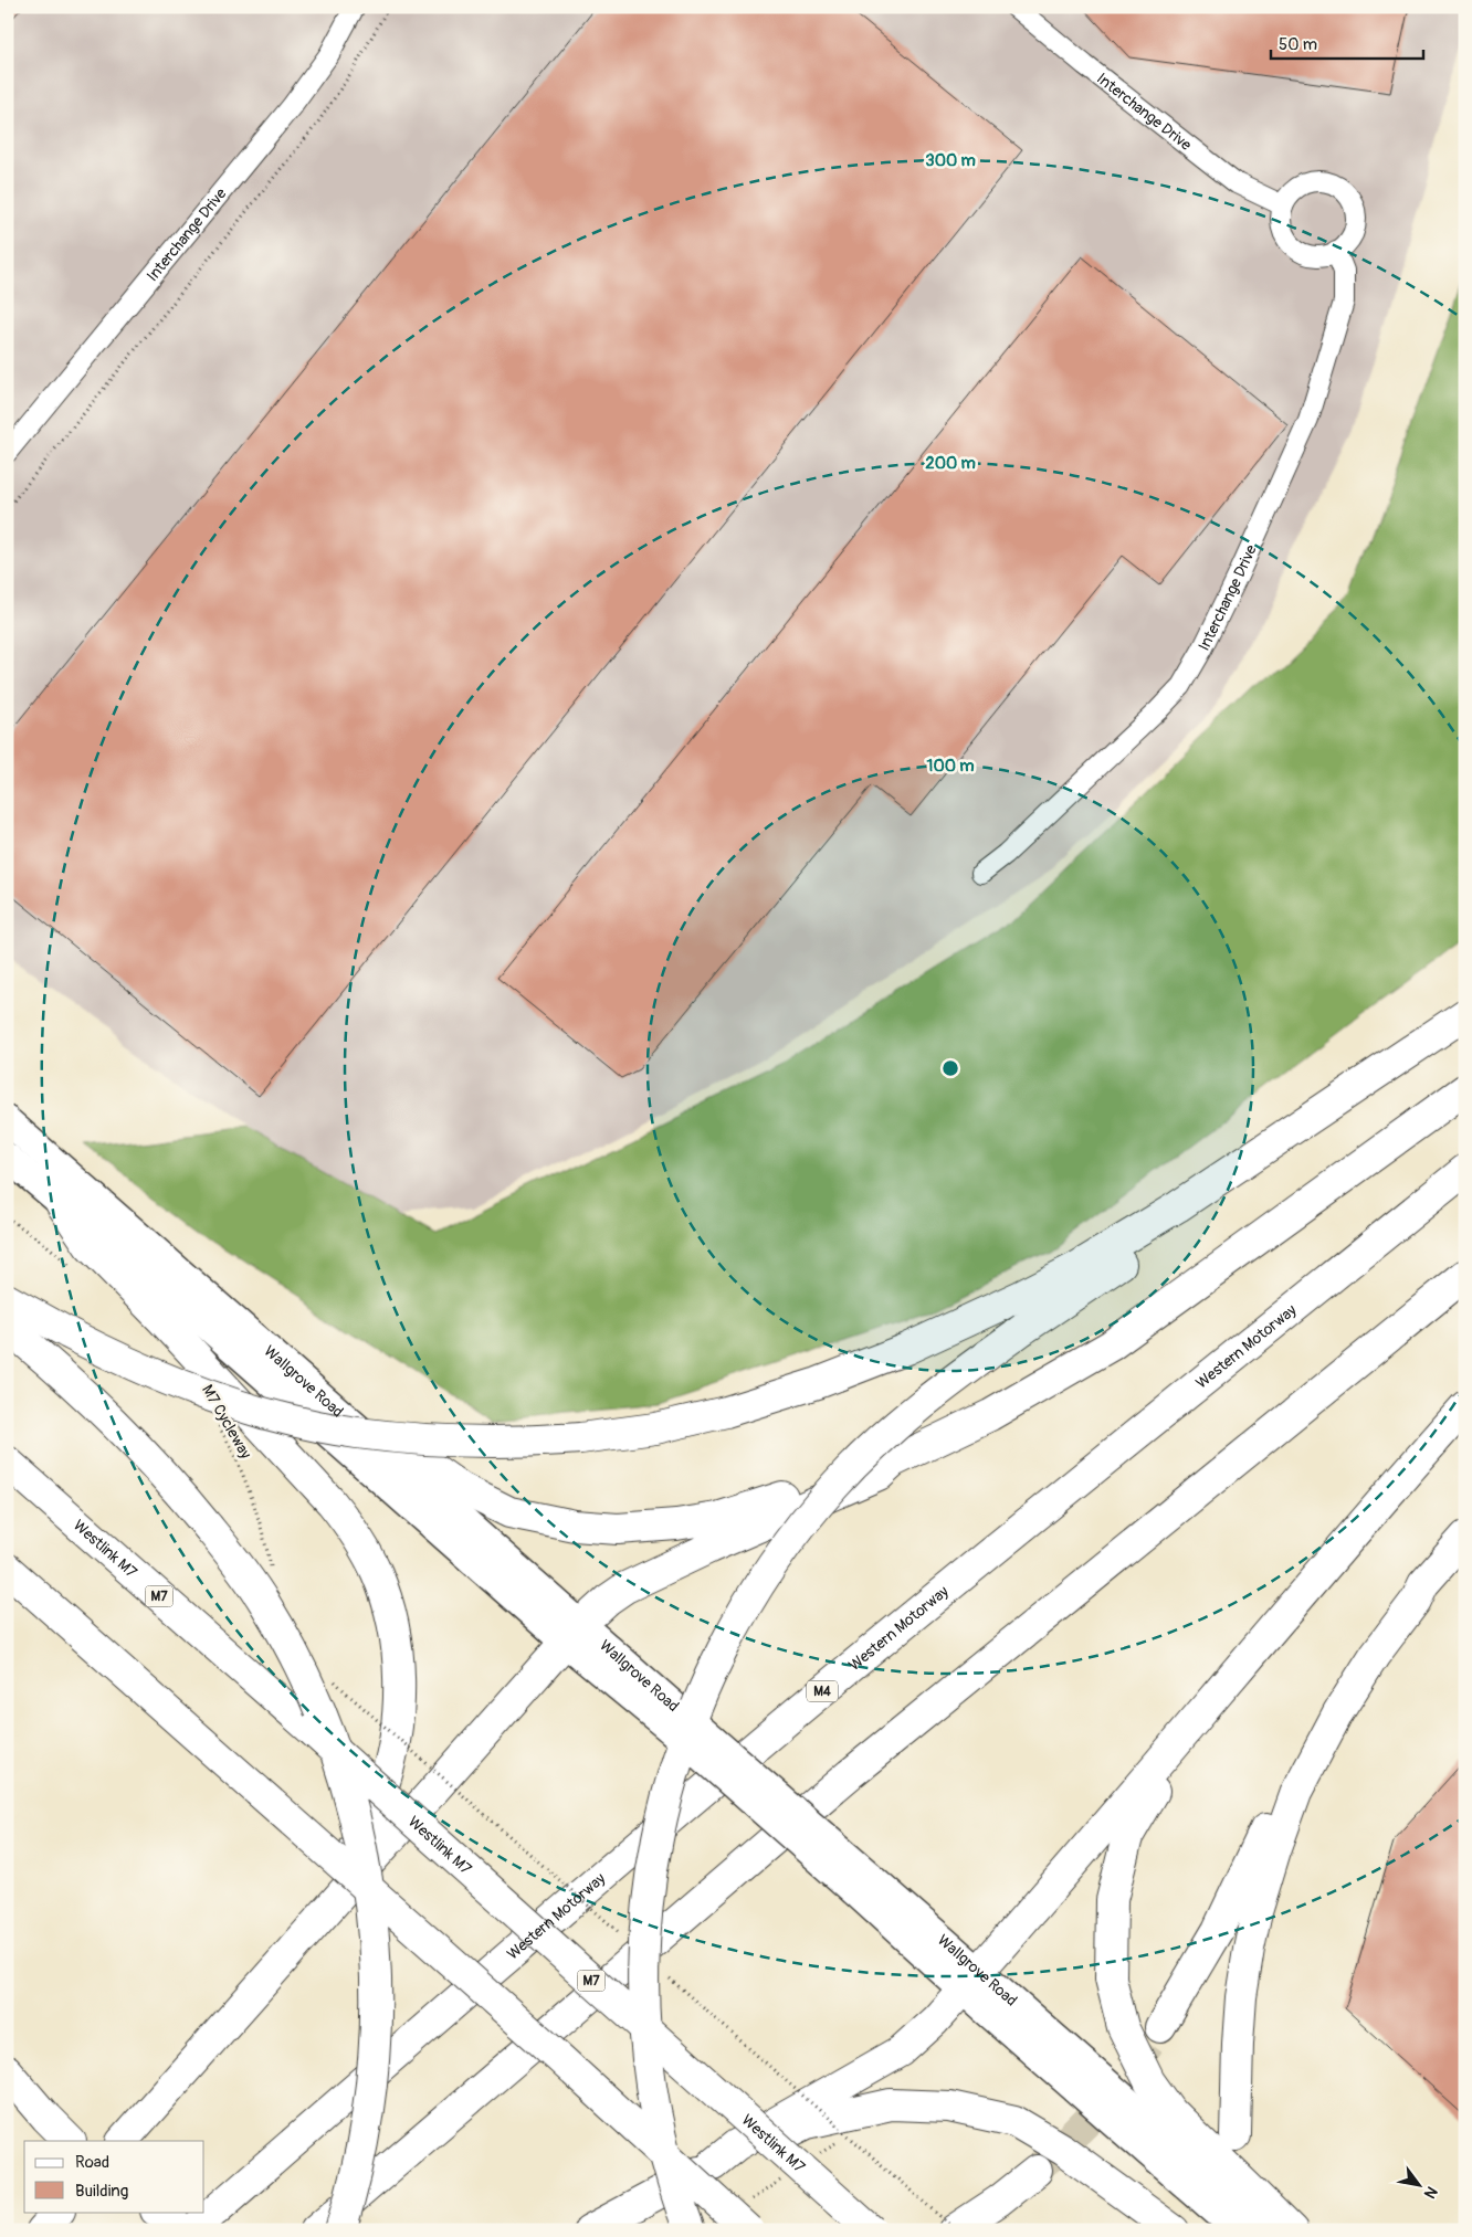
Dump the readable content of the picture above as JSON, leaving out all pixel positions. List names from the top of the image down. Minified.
{"streets":{"highway":["Western Motorway","Westlink M7","M7","M4"],"main road":["Wallgrove Road"],"street":["Interchange Drive"],"path":["M7 Cycleway"]},"legend":["Road","Building"],"scale_bar":"50 m","north":"bottom right","rings":["300 m","200 m","100 m"]}
